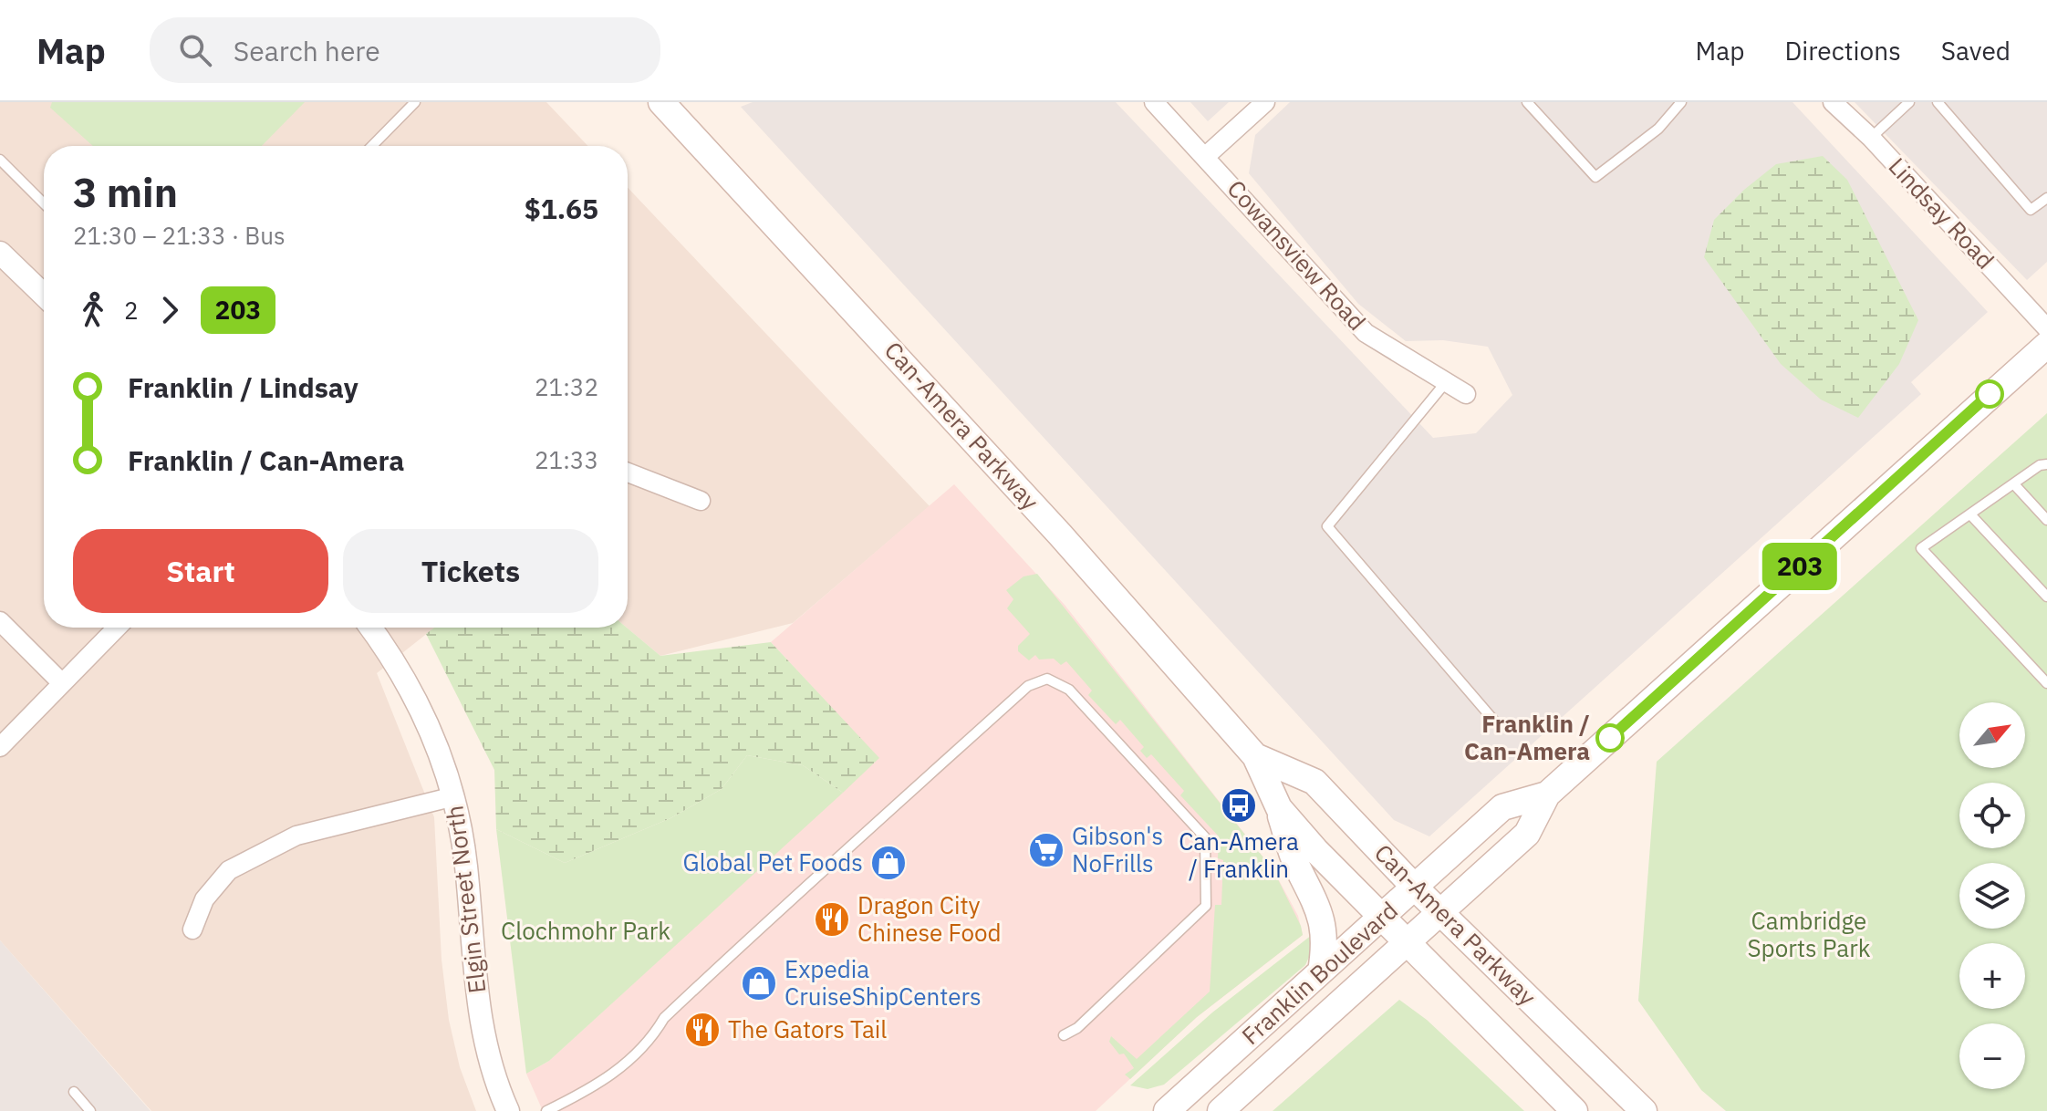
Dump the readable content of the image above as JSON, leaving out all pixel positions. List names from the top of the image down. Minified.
{"streets":{"main road":["Can-Amera Parkway","Franklin Boulevard"],"street":["Lindsay Road","Cowansview Road","Elgin Street North"]},"crossings":[["Can-Amera Parkway","Franklin Boulevard"]],"parks":["Cambridge Sports Park","Clochmohr Park"],"places":{"other":["Franklin / Can-Amera"],"bus stop":["Can-Amera / Franklin"],"supermarket":["Gibson's NoFrills"],"shop":["Global Pet Foods","Expedia CruiseShipCenters"],"restaurant":["Dragon City Chinese Food","The Gators Tail"]},"lines":["bus line 203"],"north":"top right","page":{"header":"Map","search":"Search here","nav":["Map","Directions","Saved"],"on_map":"203","heading":["3 min","21:30 – 21:33 · Bus","$1.65"],"legs":["2","203"],"list":[{"name":"Franklin / Lindsay","value":"21:32"},{"name":"Franklin / Can-Amera","value":"21:33"}],"buttons":["Start","Tickets"],"map_buttons":["+","−"]}}
